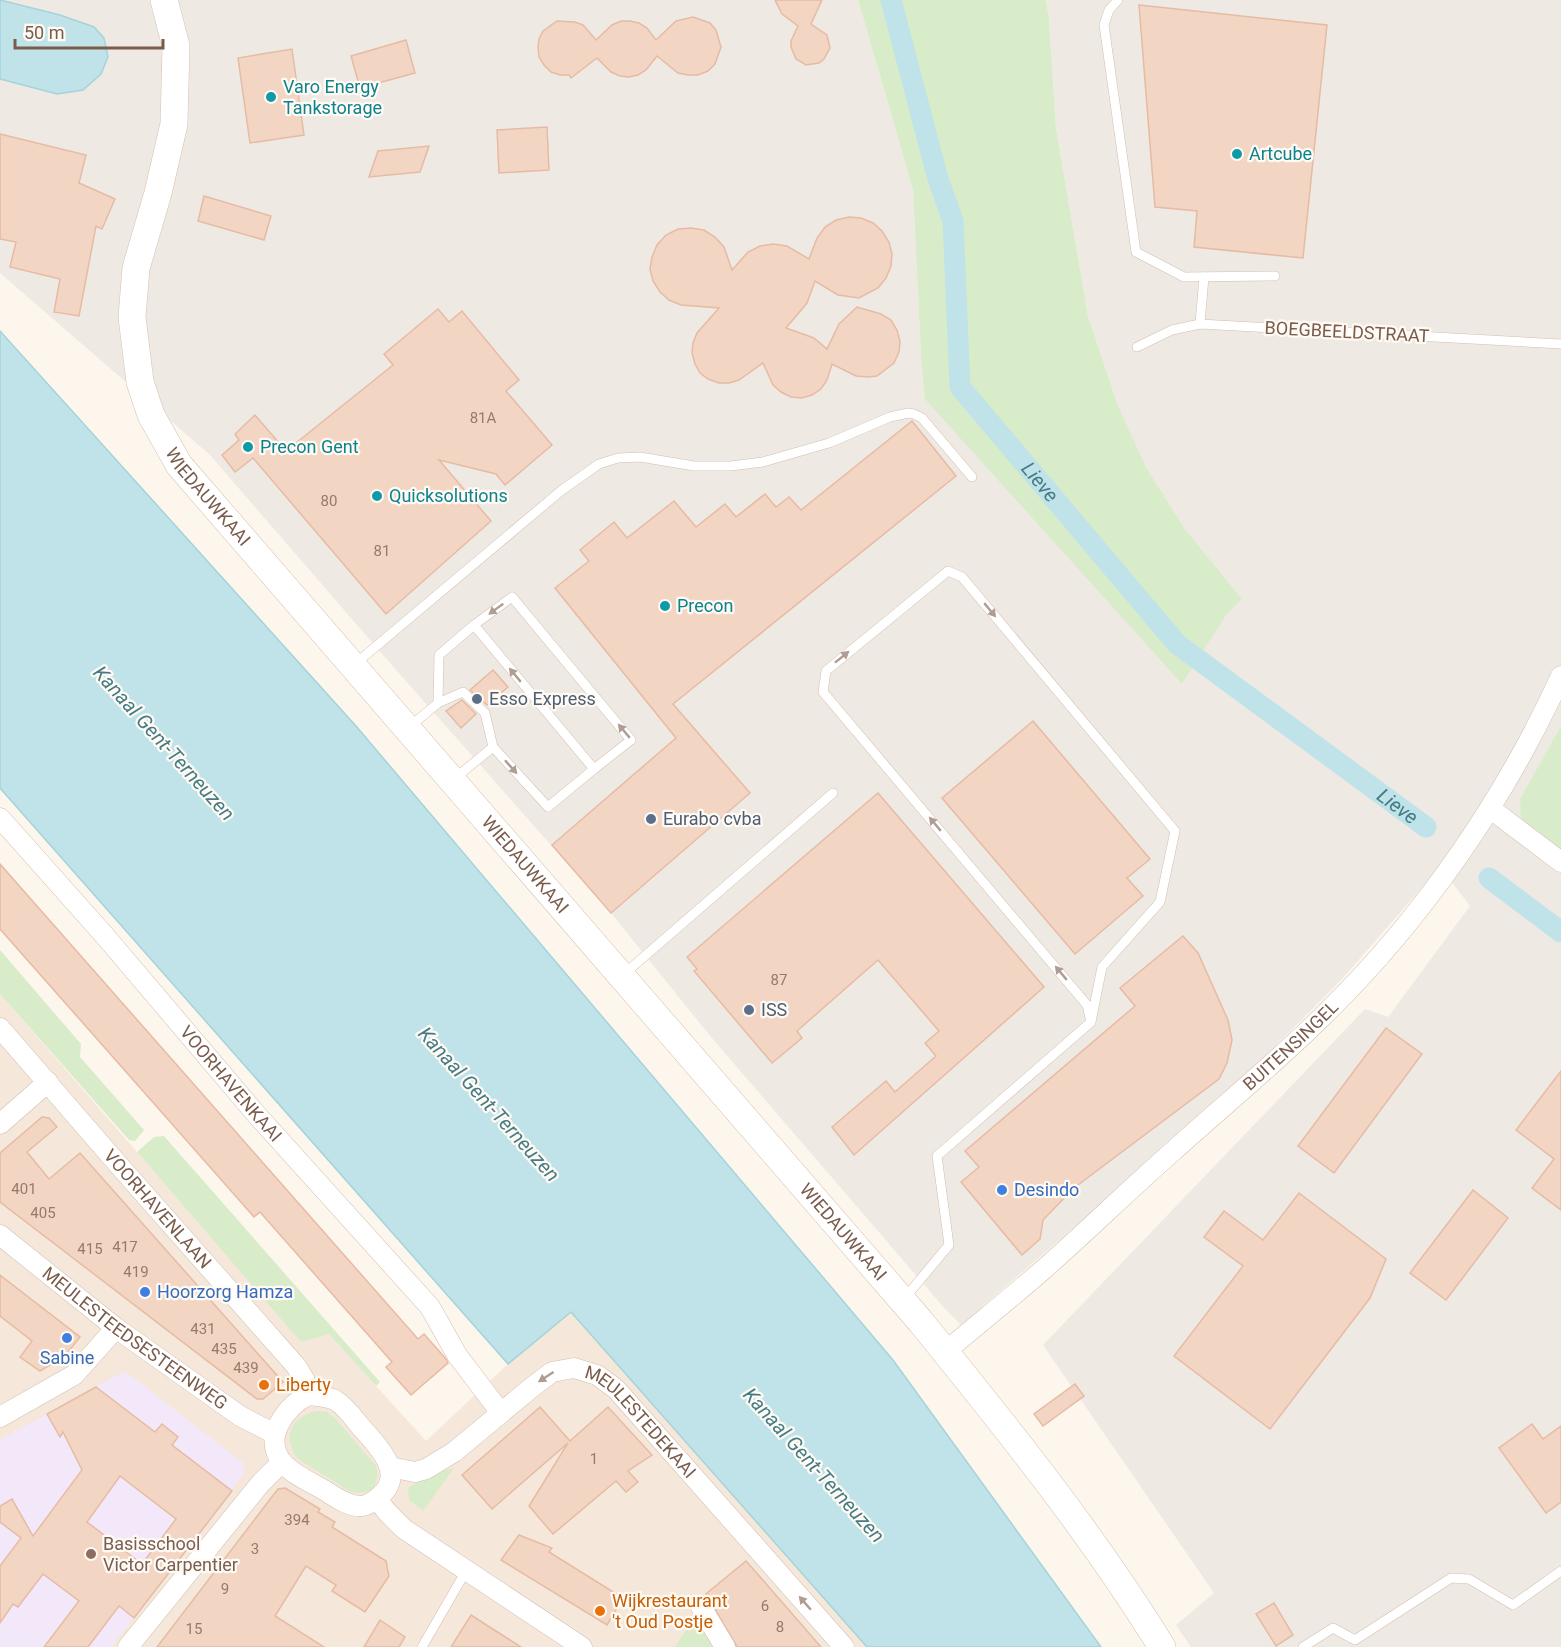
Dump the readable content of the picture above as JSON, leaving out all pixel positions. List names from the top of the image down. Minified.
{"streets":{"main road":["WIEDAUWKAAI"],"street":["BUITENSINGEL","VOORHAVENKAAI","VOORHAVENLAAN","MEULESTEEDSESTEENWEG","MEULESTEDEKAAI"],"lane":["BOEGBEELDSTRAAT"]},"crossings":[["WIEDAUWKAAI","BUITENSINGEL"],["VOORHAVENKAAI","MEULESTEDEKAAI"],["VOORHAVENLAAN","MEULESTEEDSESTEENWEG"],["VOORHAVENLAAN","MEULESTEDEKAAI"],["MEULESTEEDSESTEENWEG","MEULESTEDEKAAI"]],"one_way":["MEULESTEDEKAAI"],"water":["Lieve","Kanaal Gent-Terneuzen"],"places":["Varo Energy Tankstorage","Artcube","Precon Gent","Quicksolutions","Precon","Esso Express","Eurabo cvba","ISS","Desindo","Hoorzorg Hamza","Sabine","Liberty","Basisschool Victor Carpentier","Wijkrestaurant 't Oud Postje"],"house_numbers":["81A","80","81","87","401","405","417","415","419","431","435","439","1","394","3","9","6","8","15"],"scale_bar":"50 m"}
